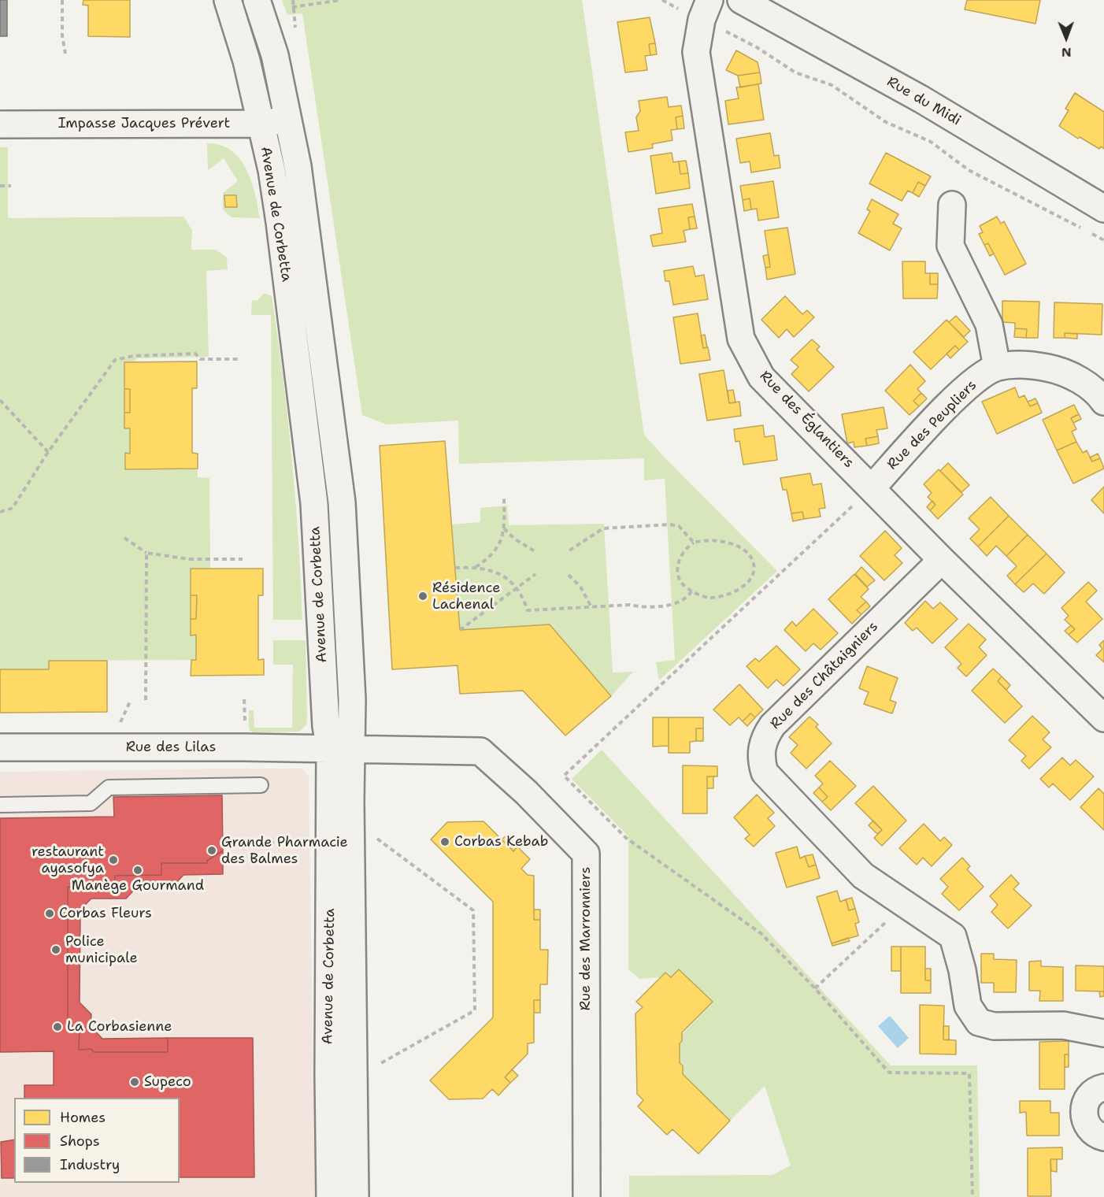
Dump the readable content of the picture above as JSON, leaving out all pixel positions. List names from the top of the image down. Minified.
{"streets":{"street":["Rue du Midi","Impasse Jacques Prévert","Avenue de Corbetta","Rue des Églantiers","Rue des Peupliers","Rue des Châtaigniers","Rue des Lilas","Rue des Marronniers"]},"crossings":[["Impasse Jacques Prévert","Avenue de Corbetta"],["Avenue de Corbetta","Rue des Lilas"],["Avenue de Corbetta","Rue des Marronniers"],["Rue des Églantiers","Rue des Peupliers"],["Rue des Églantiers","Rue des Châtaigniers"],["Rue des Lilas","Rue des Marronniers"]],"places":["Résidence Lachenal","Corbas Kebab","Grande Pharmacie des Balmes","restaurant ayasofya","Manège Gourmand","Corbas Fleurs","Police municipale","La Corbasienne","Supeco"],"legend":["Homes","Shops","Industry"],"north":"bottom"}
